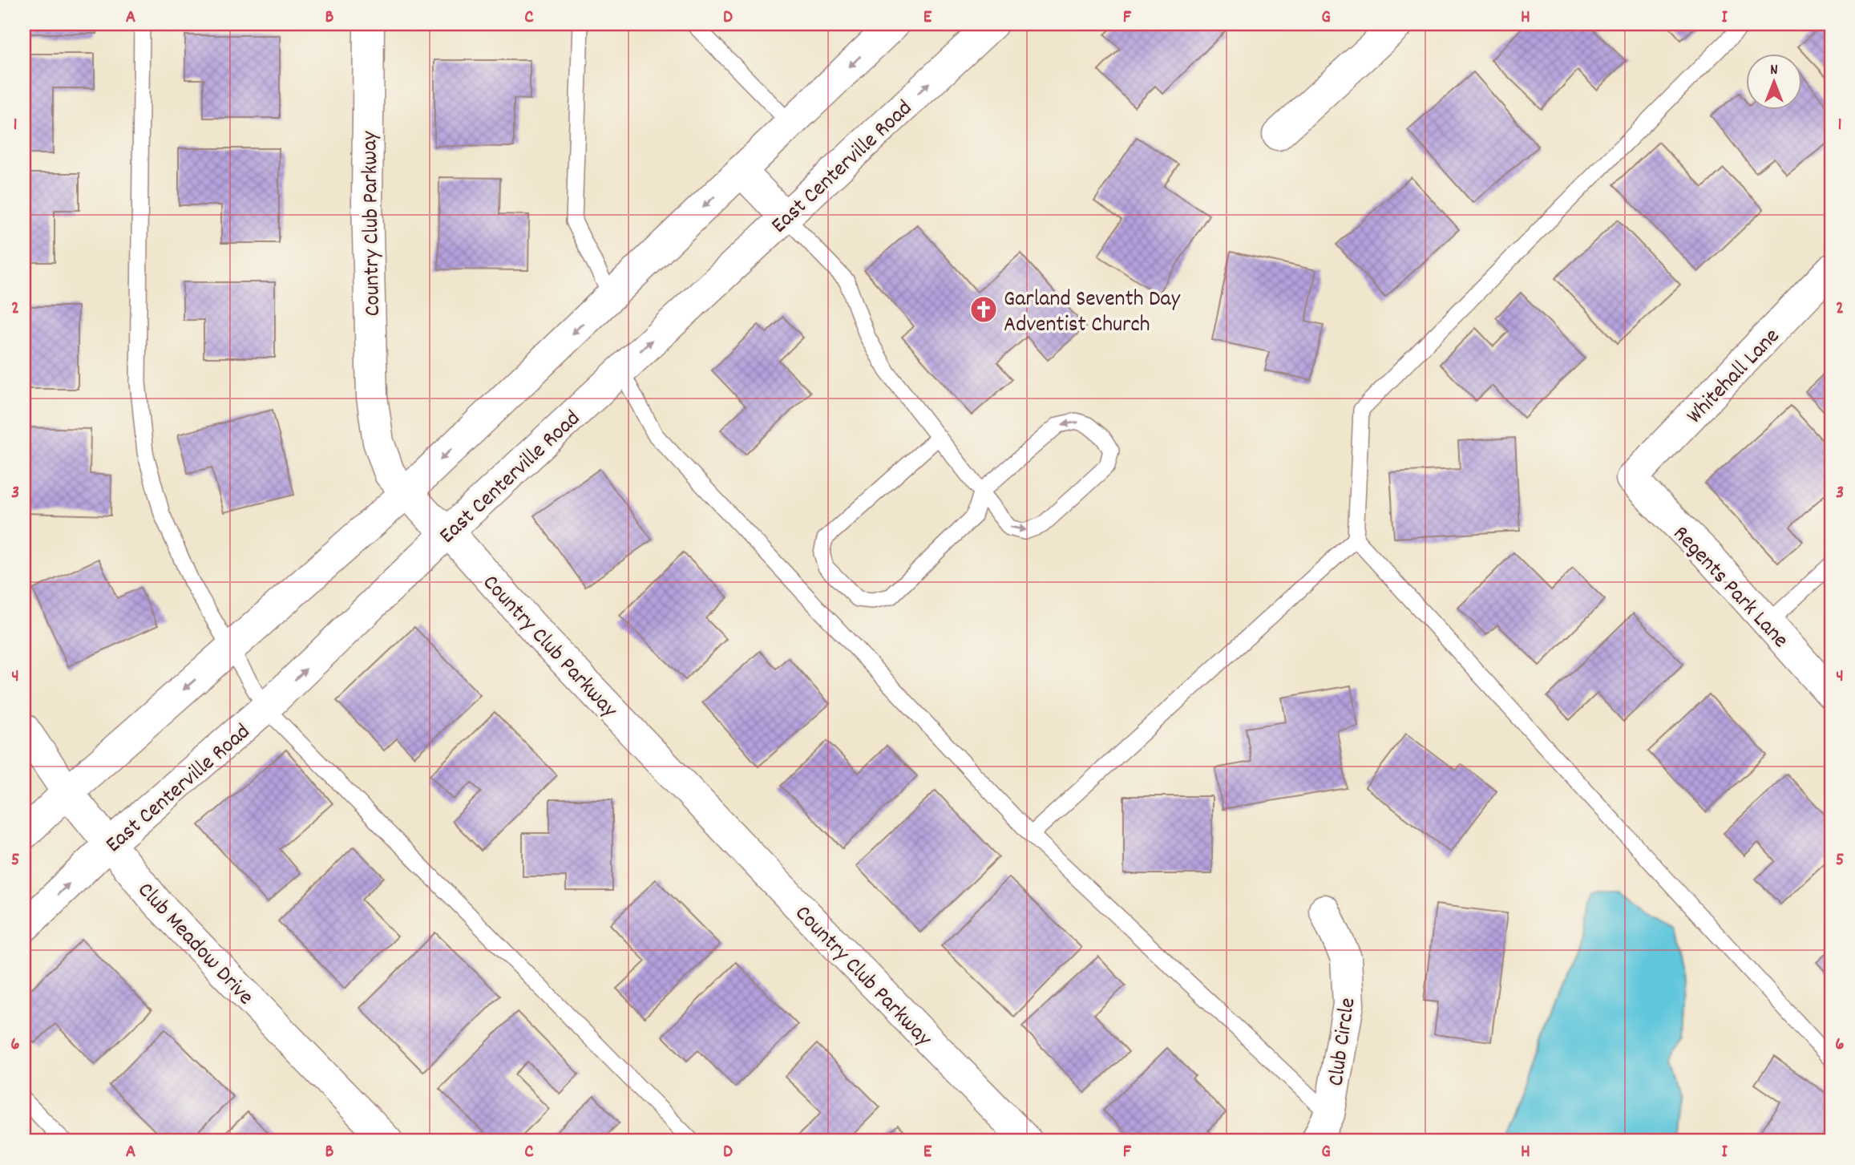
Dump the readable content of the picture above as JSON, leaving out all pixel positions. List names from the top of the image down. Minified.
{"streets":{"street":["East Centerville Road","Country Club Parkway","Whitehall Lane","Regents Park Lane","Club Meadow Drive","Club Circle"]},"crossings":[["East Centerville Road","Country Club Parkway"],["East Centerville Road","Club Meadow Drive"],["Whitehall Lane","Regents Park Lane"]],"places":{"church":["Garland Seventh Day Adventist Church"]},"north":"top","grid":{"columns":["A","B","C","D","E","F","G","H","I"],"rows":["1","2","3","4","5","6"]}}
